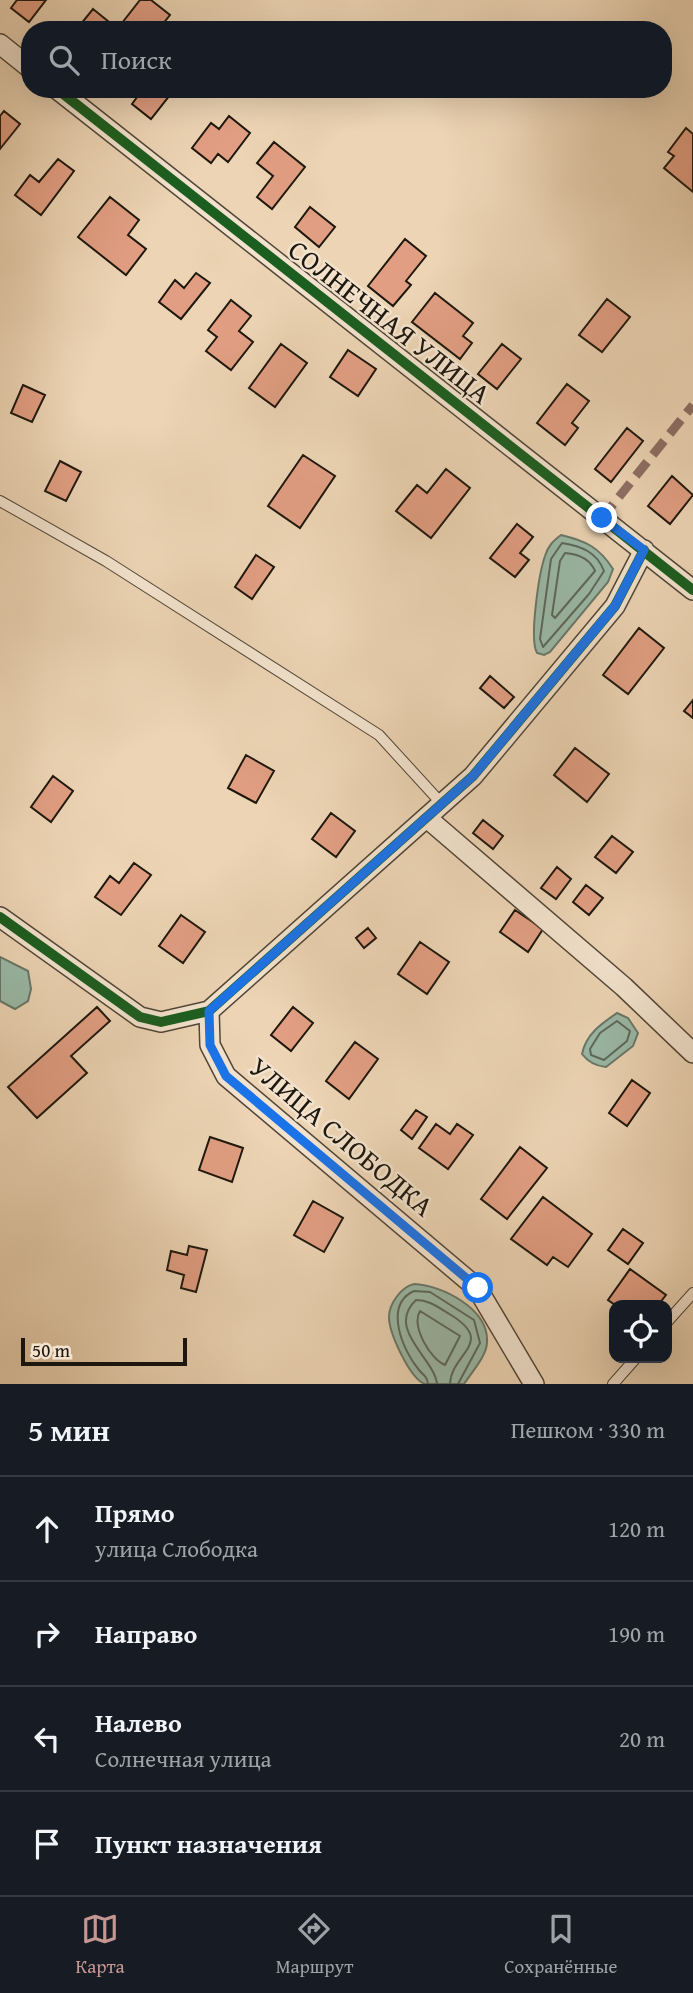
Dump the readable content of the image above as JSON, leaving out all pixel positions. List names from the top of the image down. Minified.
{"streets":{"street":["СОЛНЕЧНАЯ УЛИЦА","УЛИЦА СЛОБОДКА"]},"scale_bar":"50 m","page":{"search":"Поиск","scale":"50 m","heading":["5 мин","Пешком · 330 m"],"list":[["Прямо","улица Слободка","120 m"],["Направо","190 m"],["Налево","Солнечная улица","20 m"],"Пункт назначения"],"nav":["Карта","Маршрут","Сохранённые"]}}
